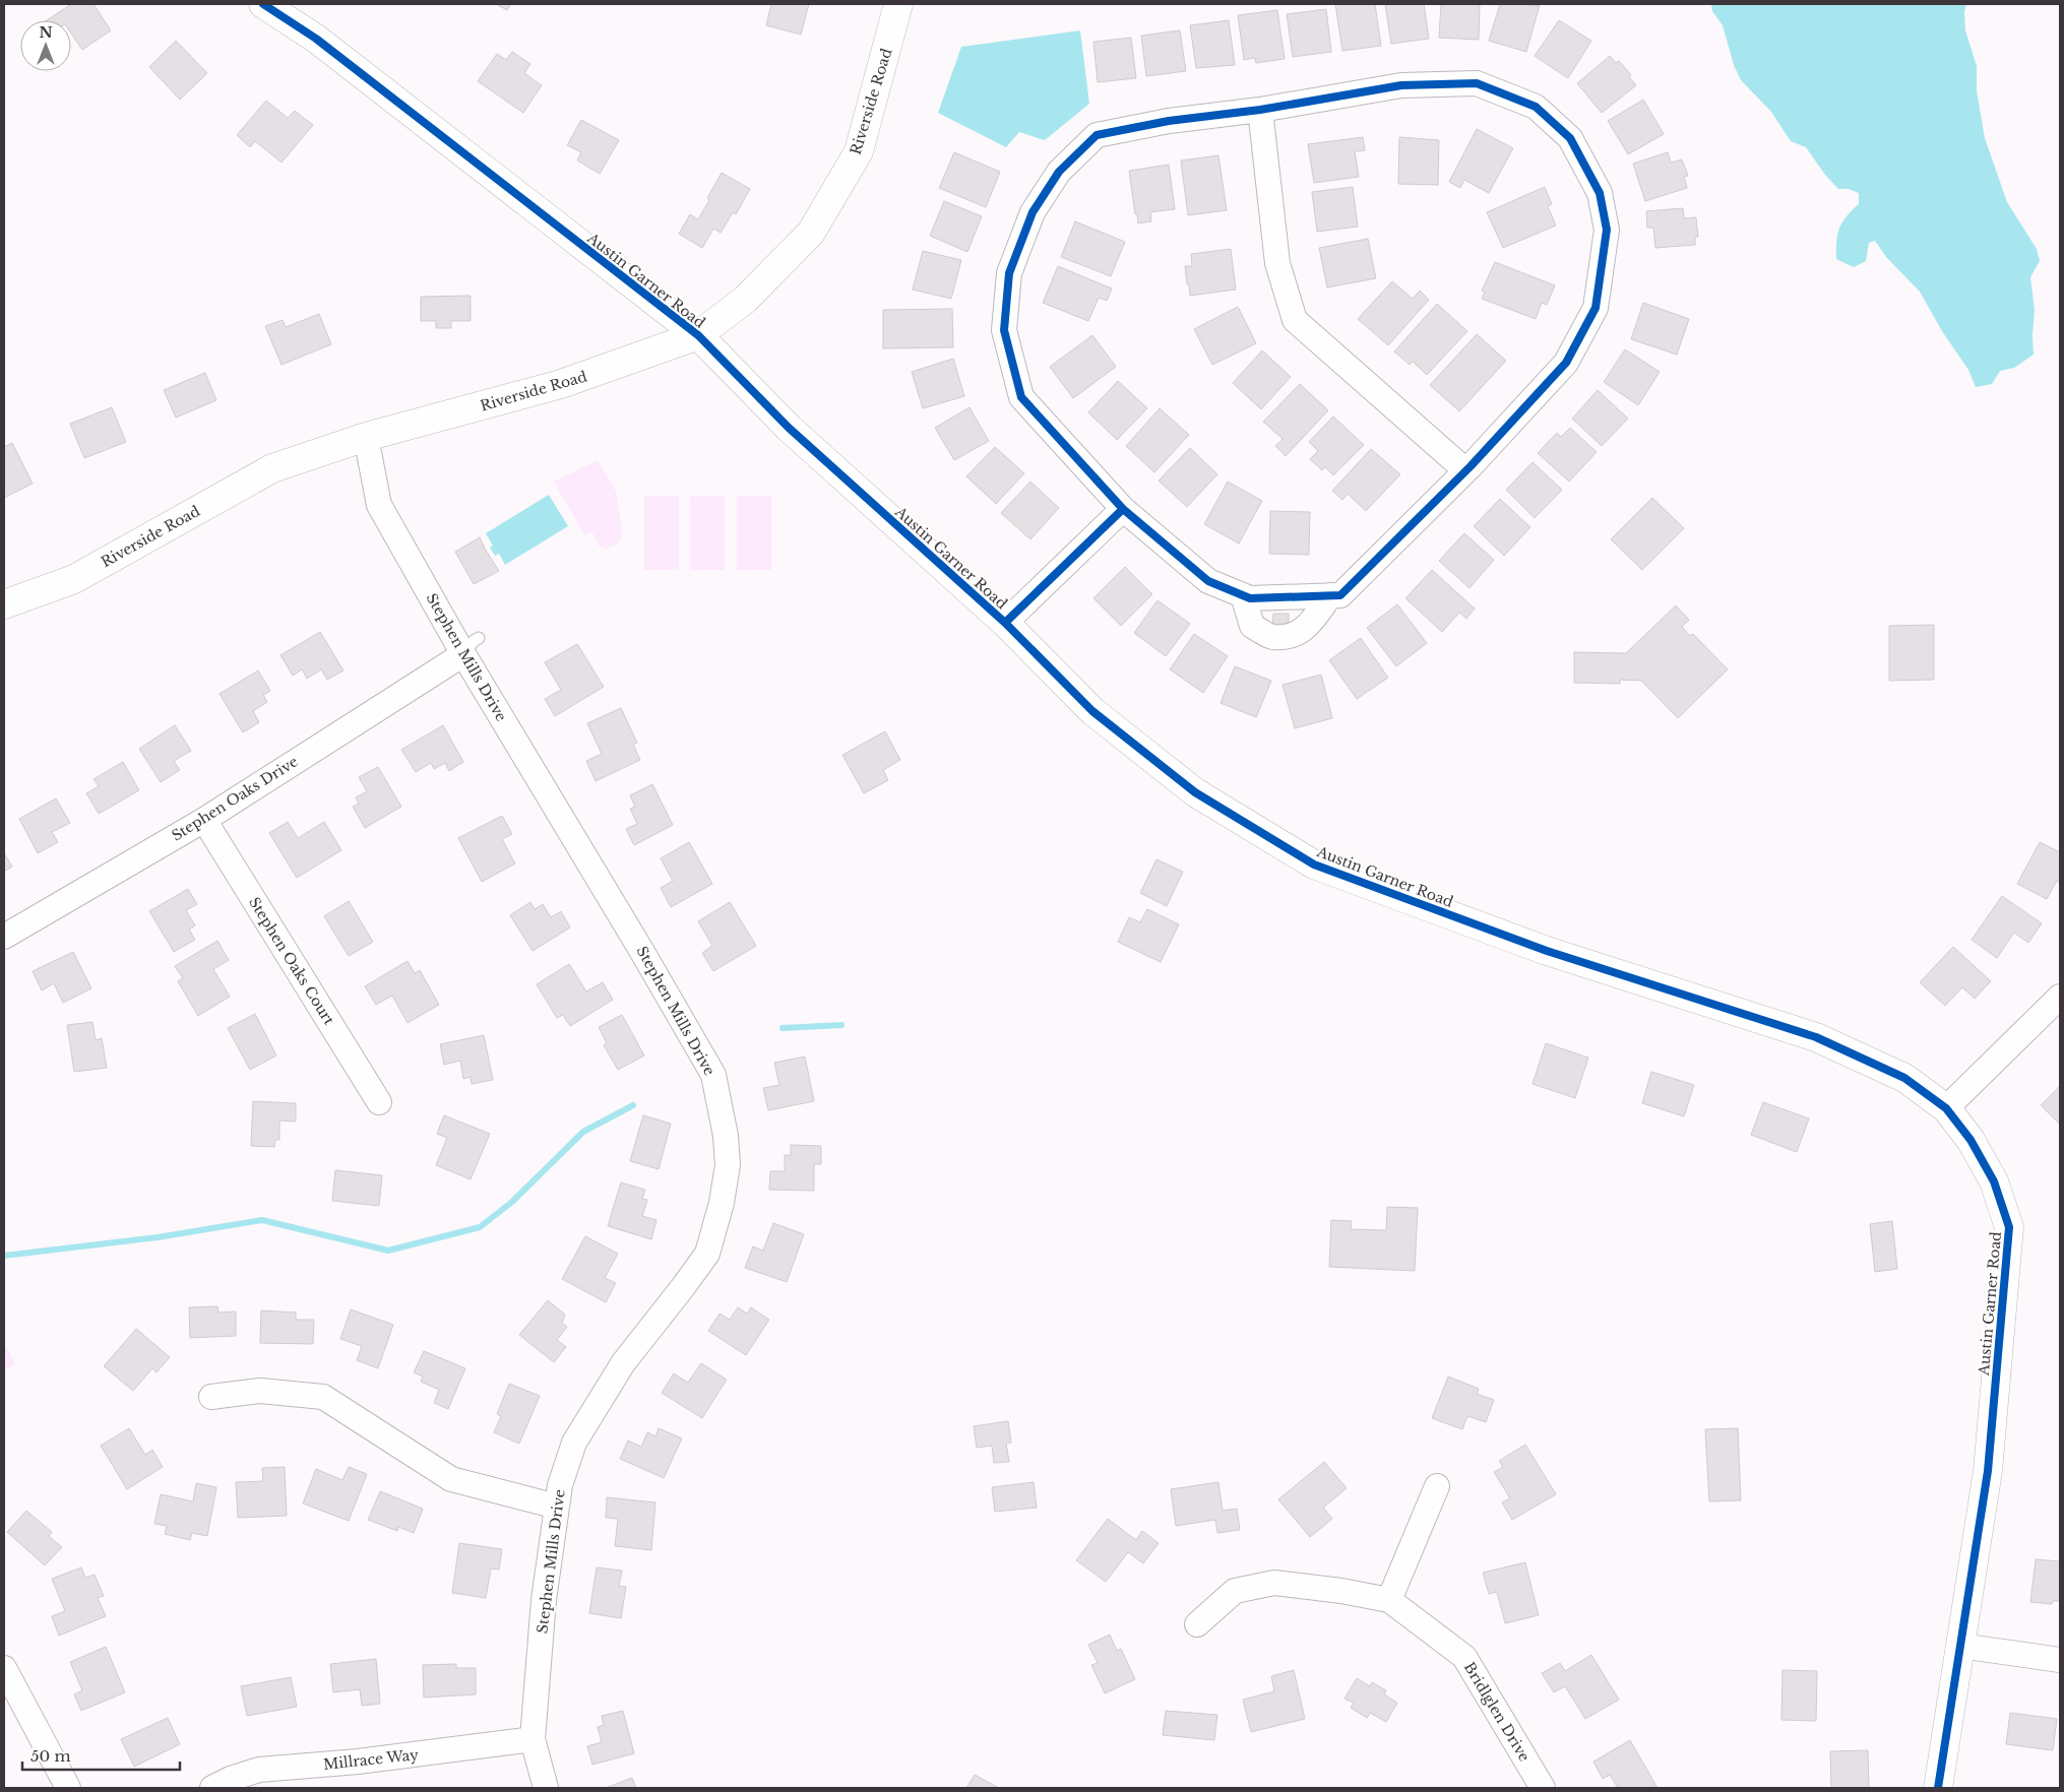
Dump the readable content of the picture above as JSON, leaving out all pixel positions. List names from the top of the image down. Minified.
{"streets":{"street":["Riverside Road","Austin Garner Road","Stephen Mills Drive","Stephen Oaks Drive","Stephen Oaks Court","Bridlglen Drive","Millrace Way"]},"crossings":[["Riverside Road","Austin Garner Road"],["Riverside Road","Stephen Mills Drive"],["Stephen Mills Drive","Stephen Oaks Drive"],["Stephen Mills Drive","Millrace Way"],["Stephen Oaks Drive","Stephen Oaks Court"]],"scale_bar":"50 m","north":"top"}
